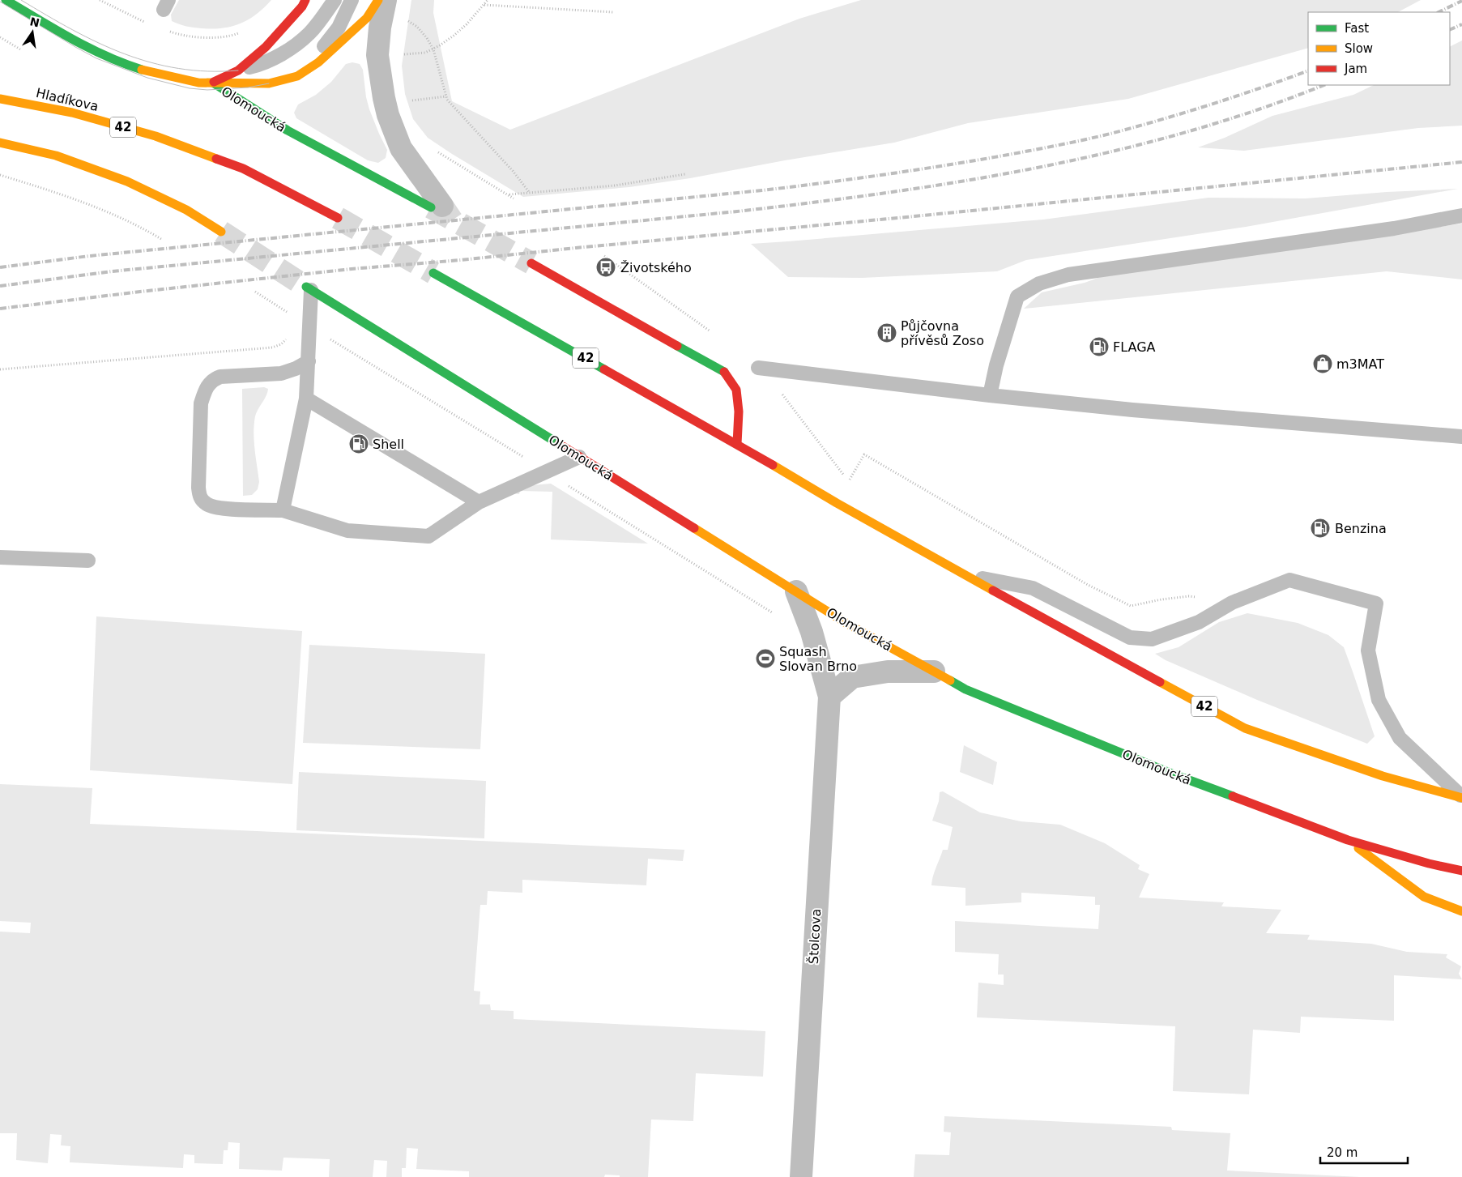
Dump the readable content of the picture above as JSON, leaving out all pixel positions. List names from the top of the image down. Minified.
{"streets":{"main road":["Hladíkova","Olomoucká","42"],"street":["Štolcova"]},"crossings":[["Olomoucká","Štolcova"]],"places":{"bus stop":["Životského"],"building":["Půjčovna přívěsů Zoso"],"fuel station":["FLAGA","Shell","Benzina"],"shop":["m3MAT"],"sports":["Squash Slovan Brno"]},"legend":["Fast","Slow","Jam"],"scale_bar":"20 m","north":"top"}
